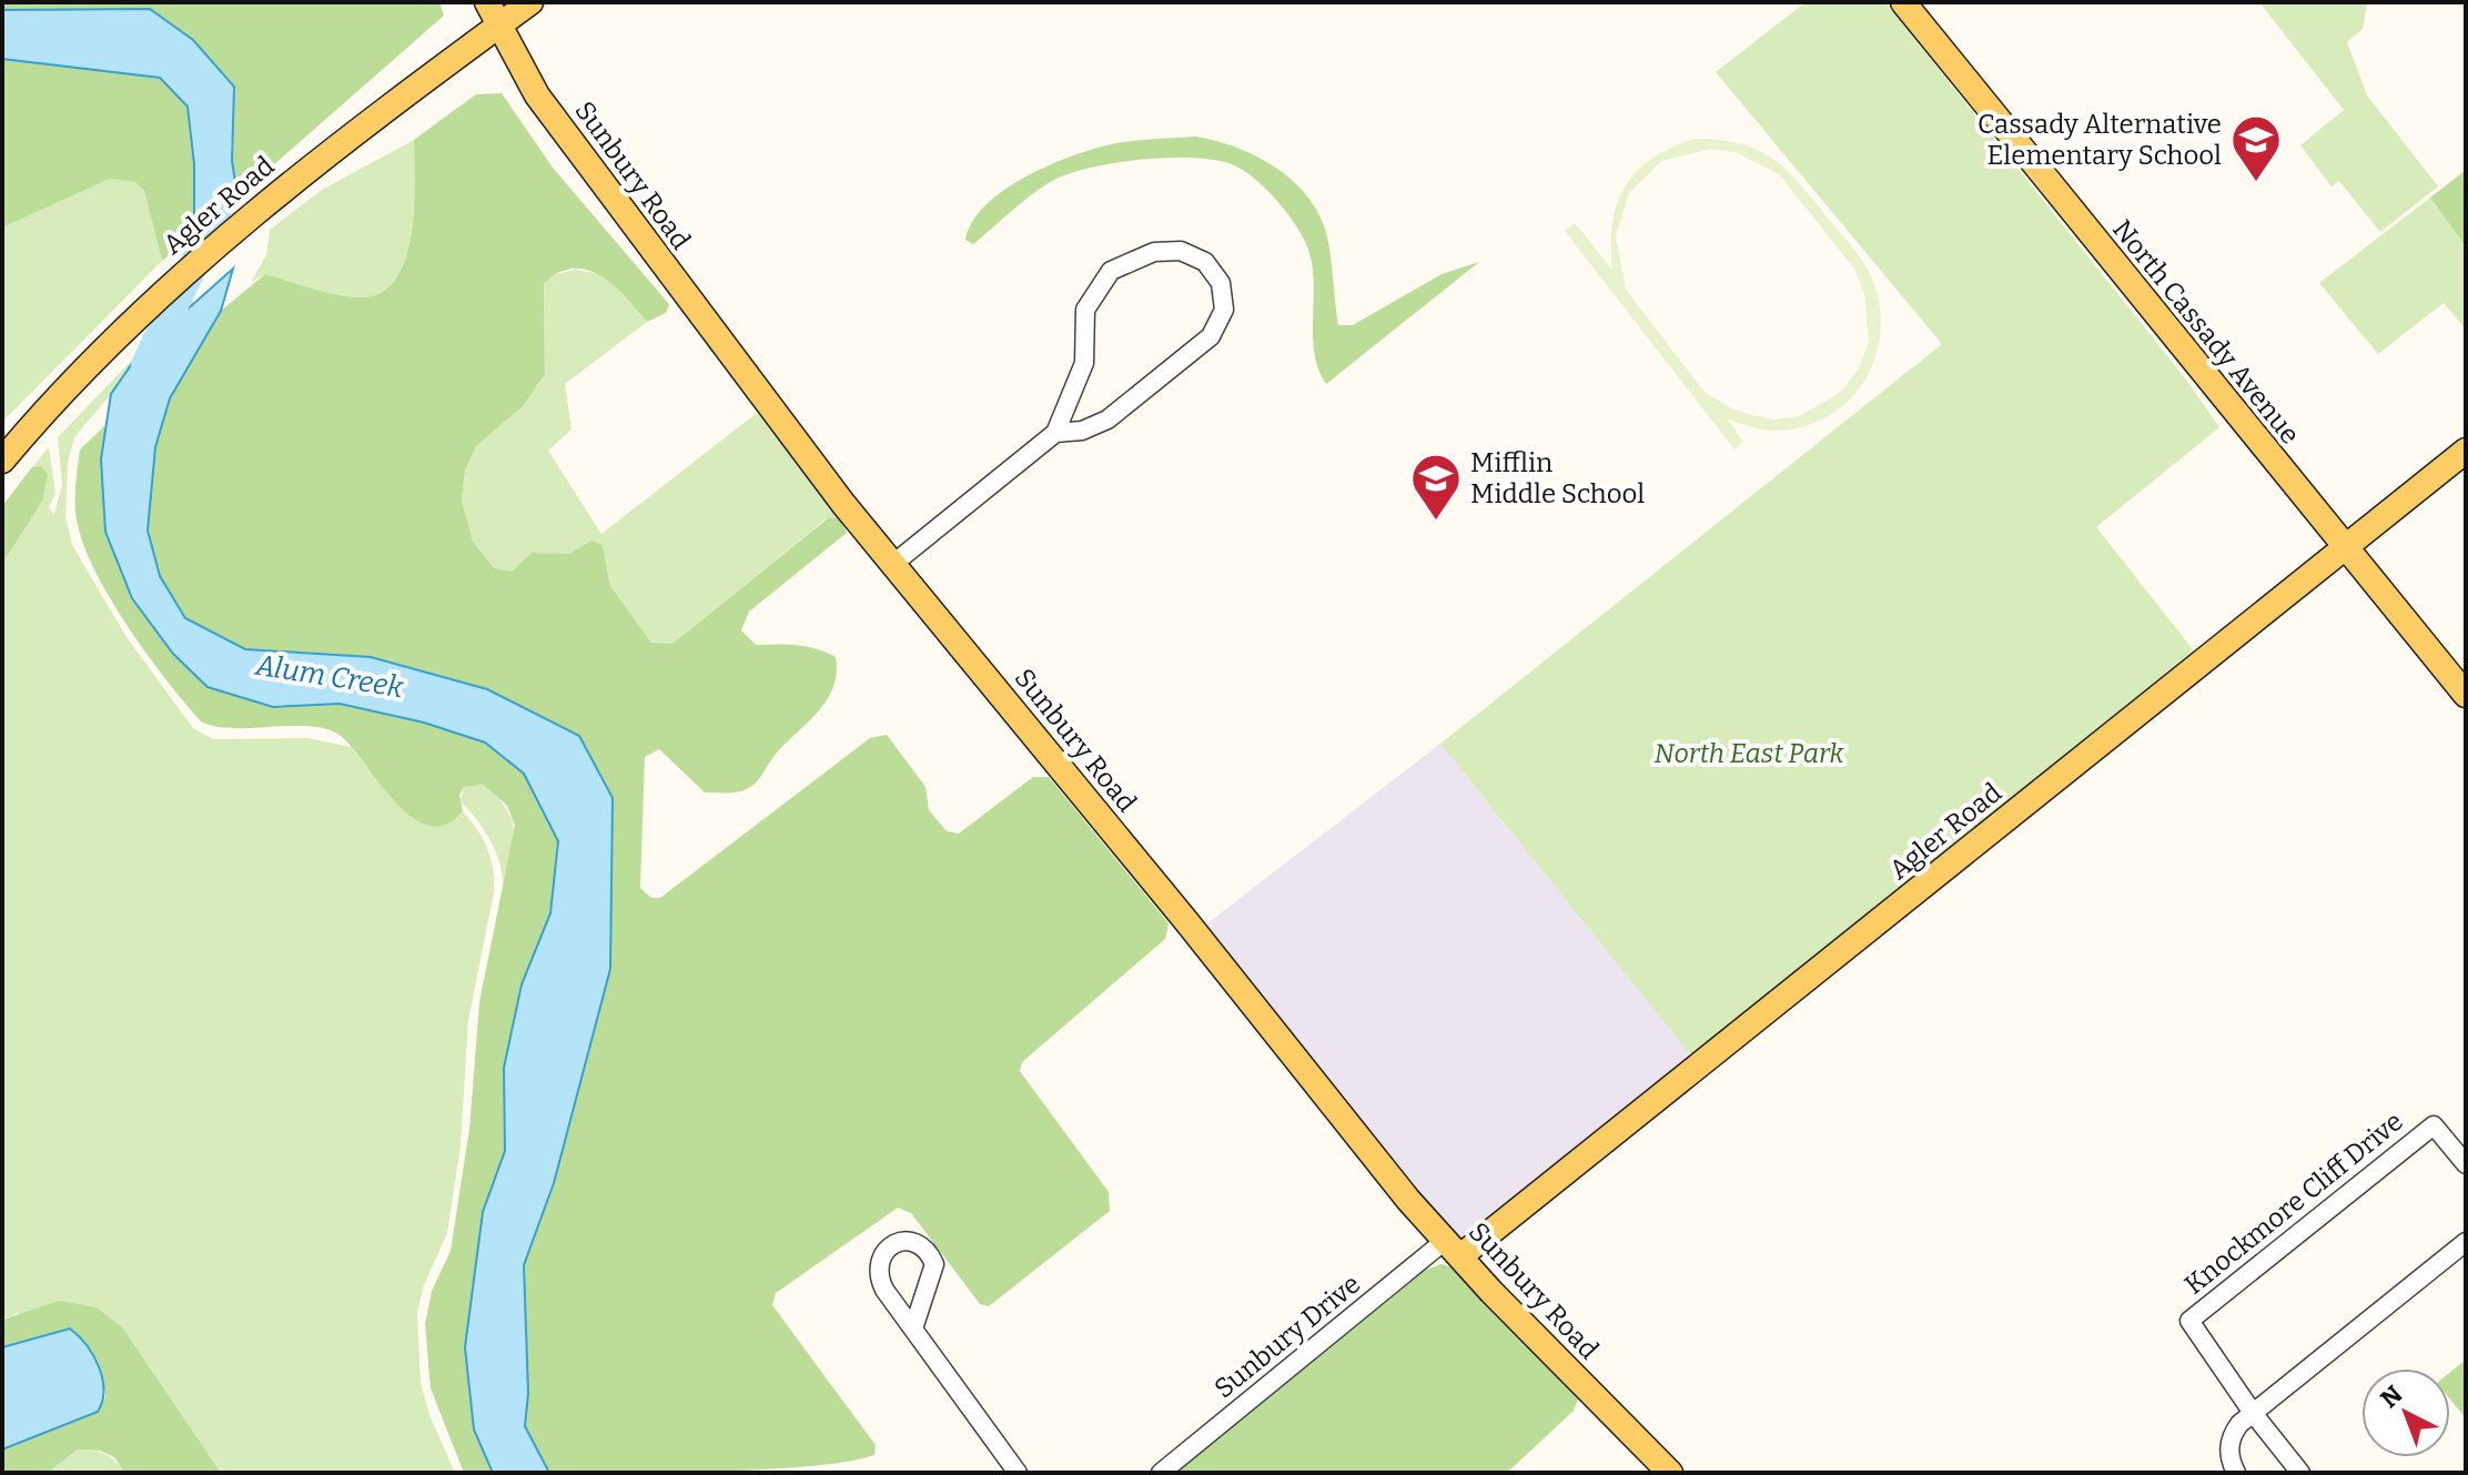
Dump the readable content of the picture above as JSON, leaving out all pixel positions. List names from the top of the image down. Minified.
{"streets":{"main road":["Sunbury Road","Agler Road","North Cassady Avenue"],"street":["Knockmore Cliff Drive","Sunbury Drive"]},"crossings":[["Sunbury Road","Agler Road"],["Sunbury Road","Sunbury Drive"],["Agler Road","North Cassady Avenue"],["Agler Road","Sunbury Drive"]],"water":["Alum Creek"],"parks":["North East Park"],"places":{"school or university":["Cassady Alternative Elementary School","Mifflin Middle School"]},"north":"top left"}
